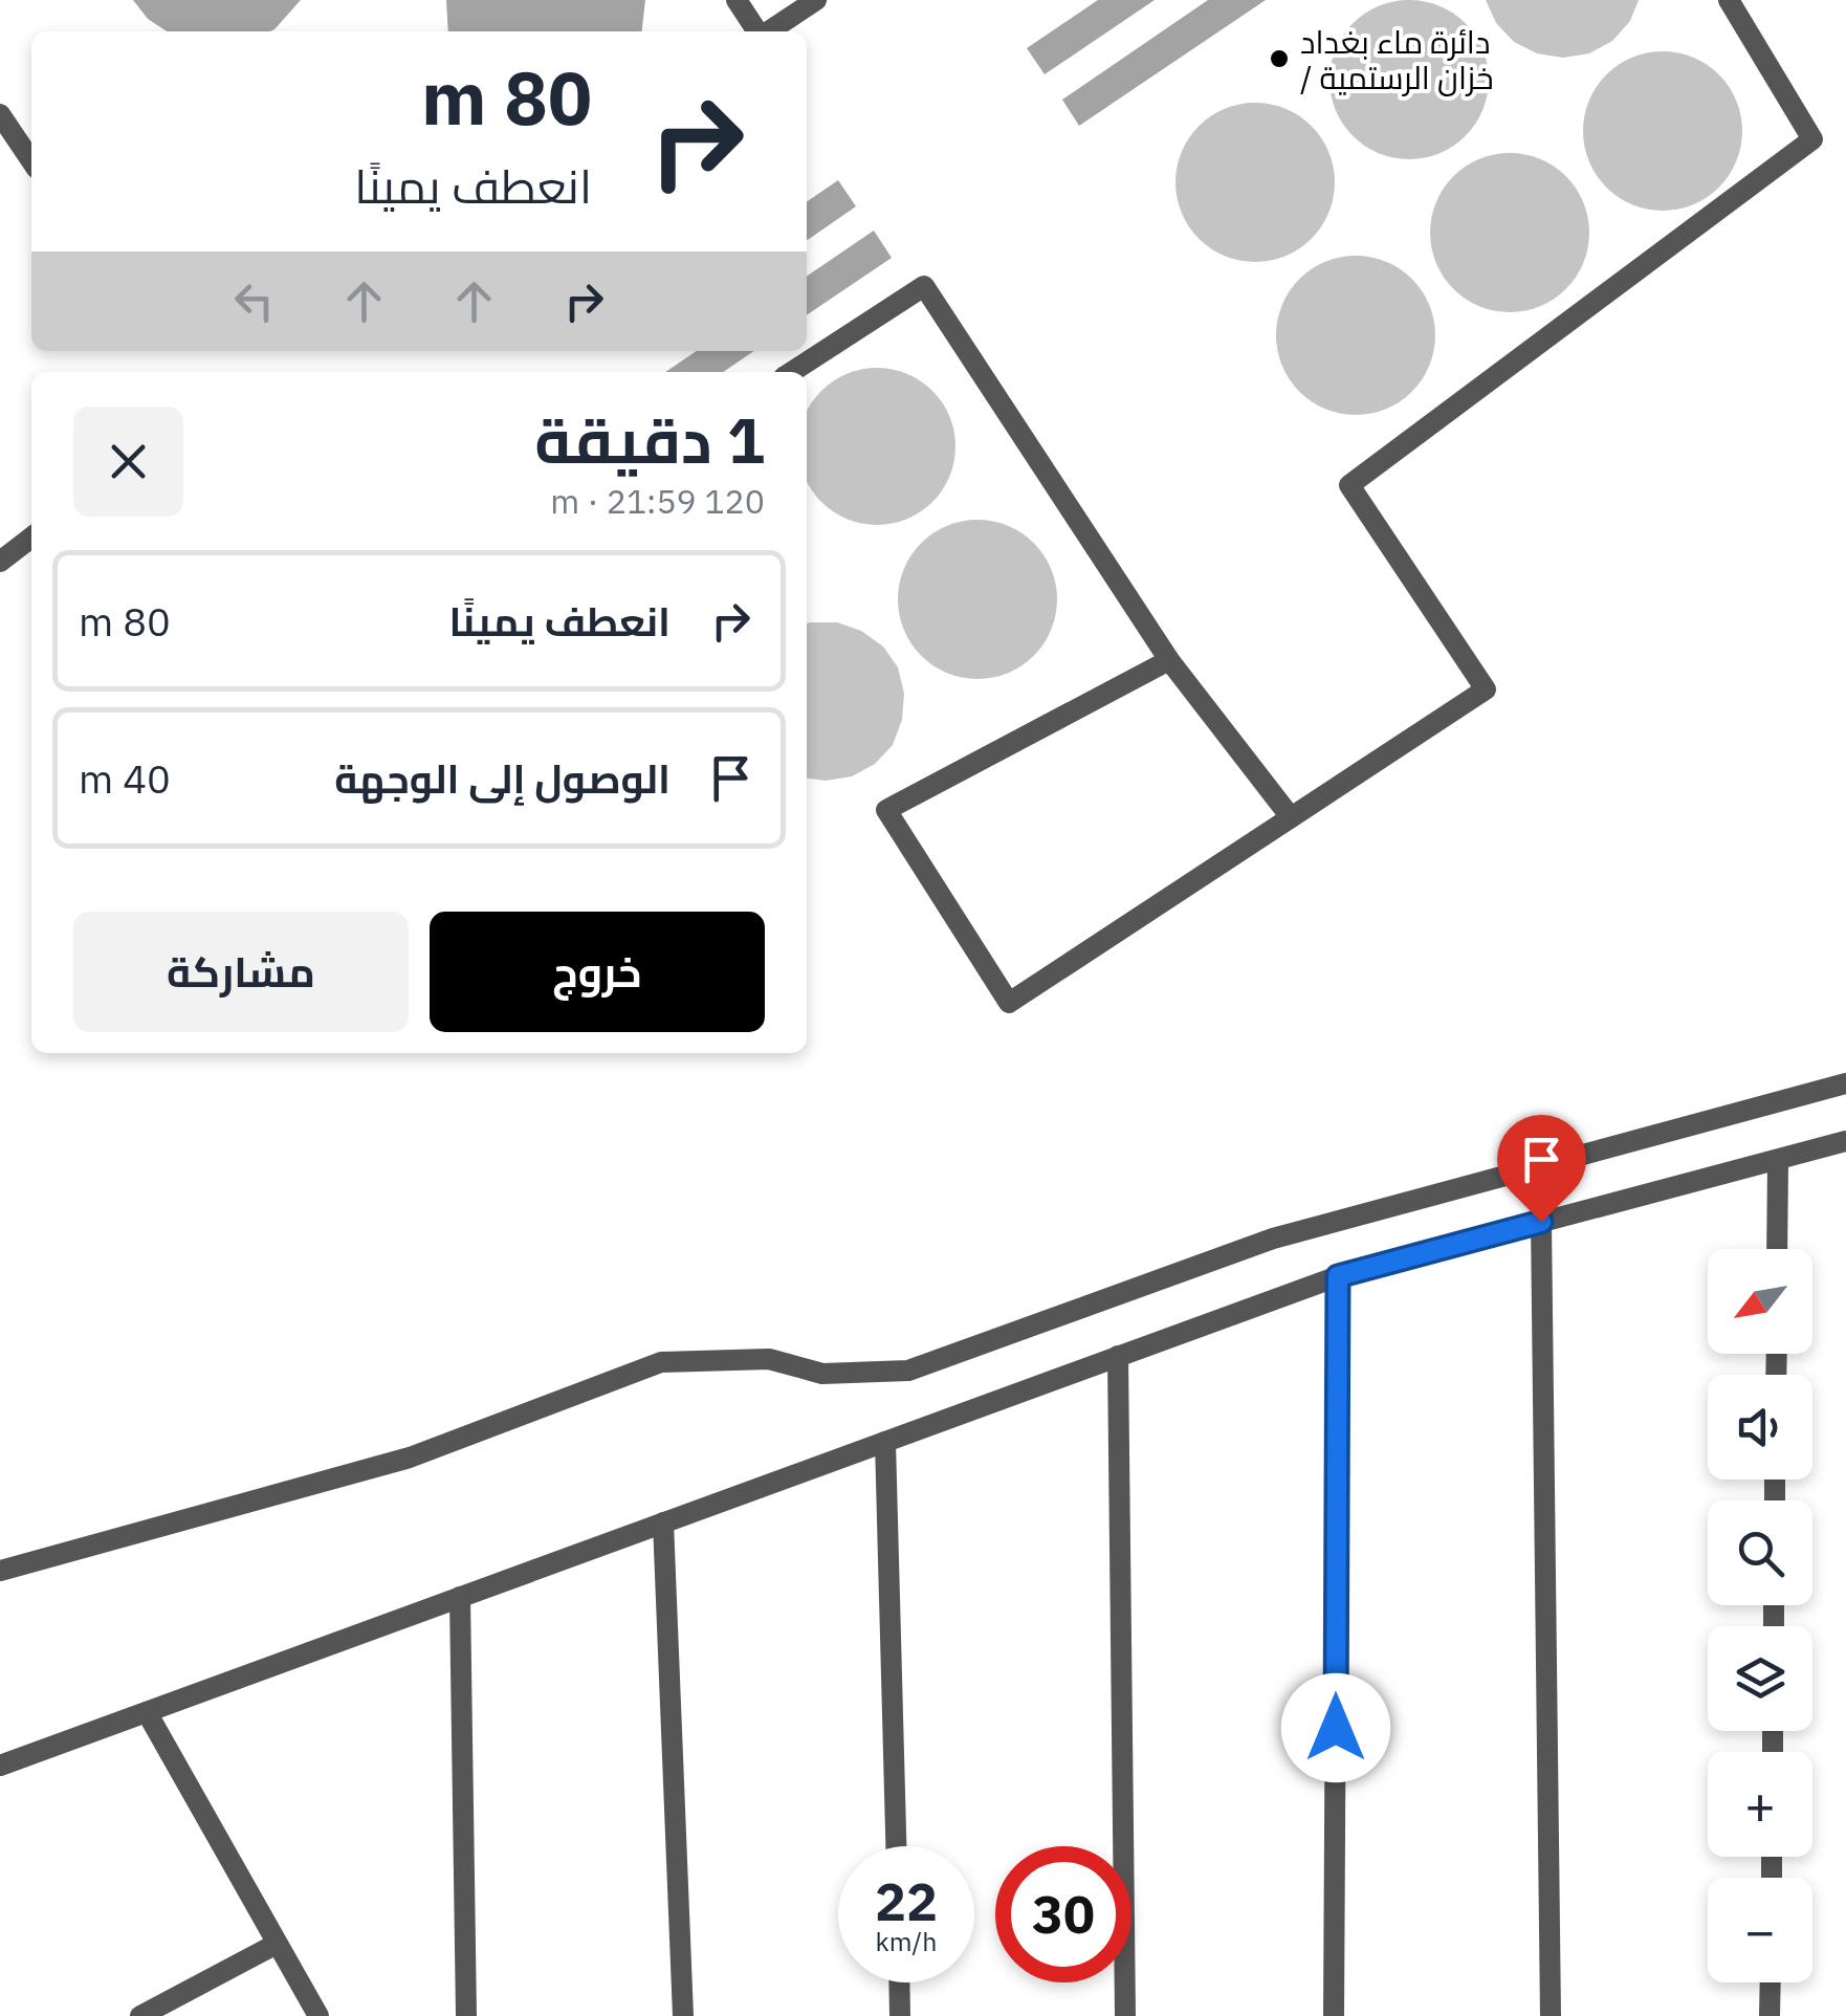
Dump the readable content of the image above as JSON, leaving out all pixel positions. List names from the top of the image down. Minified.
{"places":["دائرة ماء بغداد / خزان الرستمية"],"north":"bottom left","page":{"turn":["80 m","انعطف يمينًا"],"heading":["1 دقيقة","120 m · 21:59"],"list":[{"name":"انعطف يمينًا","value":"80 m"},{"name":"الوصول إلى الوجهة","value":"40 m"}],"buttons":["خروج","مشاركة"],"map_buttons":["+","−"],"speed":"22 km/h","limit":"30"}}
